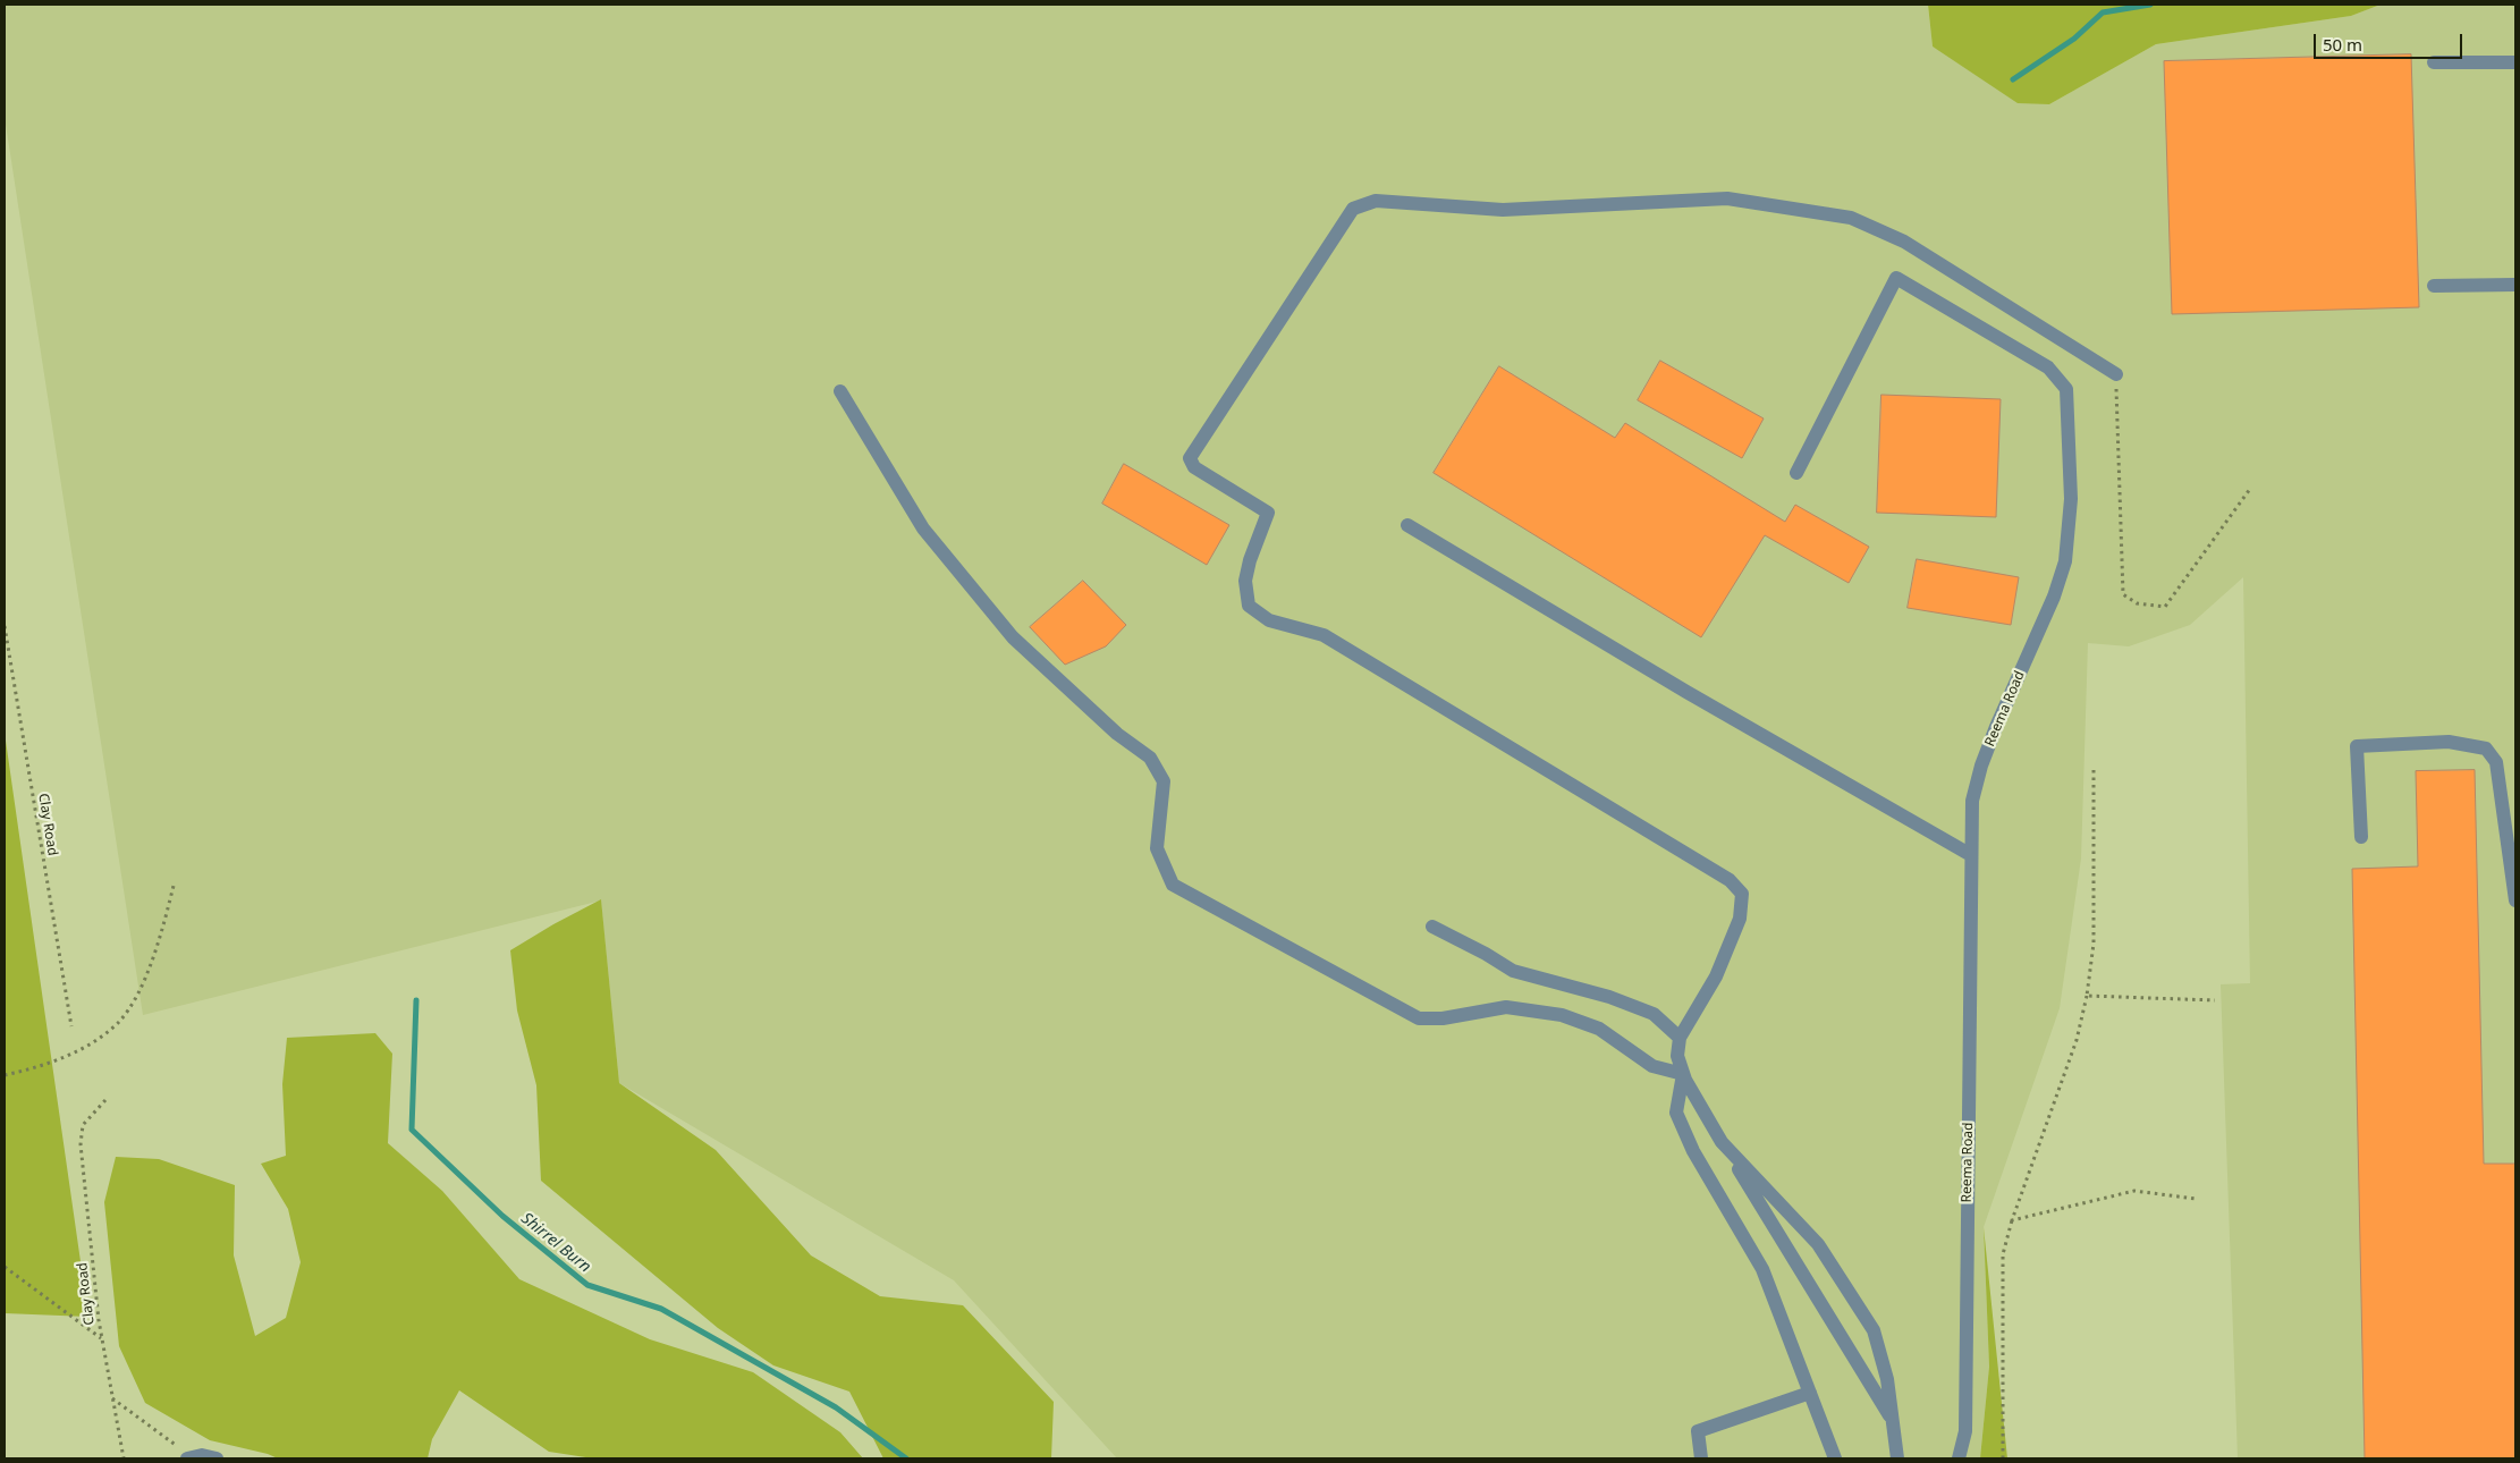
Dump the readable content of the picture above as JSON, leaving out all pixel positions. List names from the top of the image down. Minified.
{"streets":{"street":["Reema Road"],"path":["Clay Road"]},"water":["Shirrel Burn"],"scale_bar":"50 m"}
